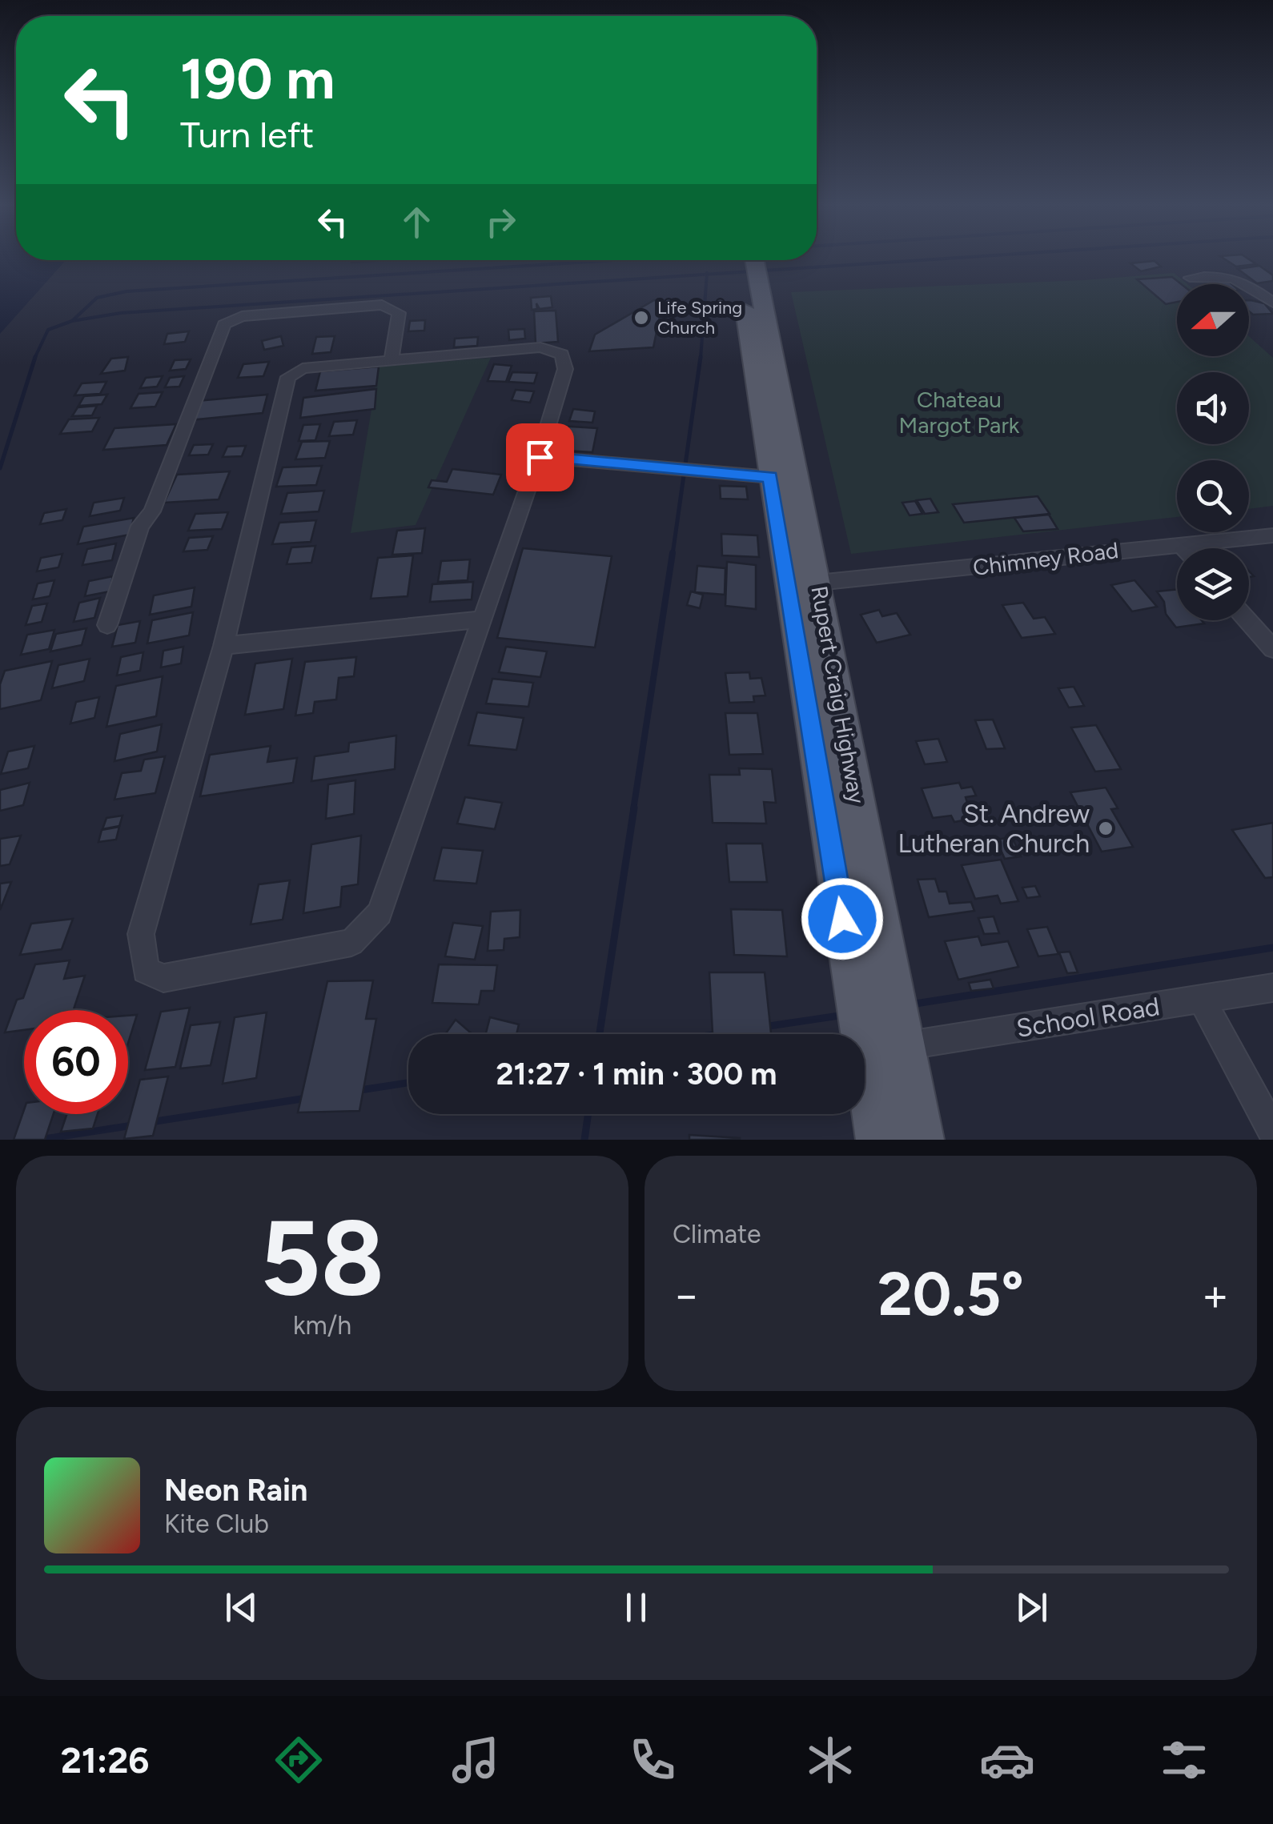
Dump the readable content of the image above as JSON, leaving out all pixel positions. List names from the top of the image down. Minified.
{"streets":{"main road":["Rupert Craig Highway"],"street":["Chimney Road","School Road"]},"crossings":[["Chimney Road","Rupert Craig Highway"],["Rupert Craig Highway","School Road"]],"parks":["Chateau Margot Park"],"places":["Life Spring Church","St. Andrew Lutheran Church"],"north":"left","page":{"turn":["190 m","Turn left"],"limit":"60","trip":"21:27 · 1 min · 300 m","tile":[["58","km/h"],"Climate"],"heat":["−","20.5°","+"],"song":["Neon Rain","Kite Club"],"tabs":"21:26"}}
